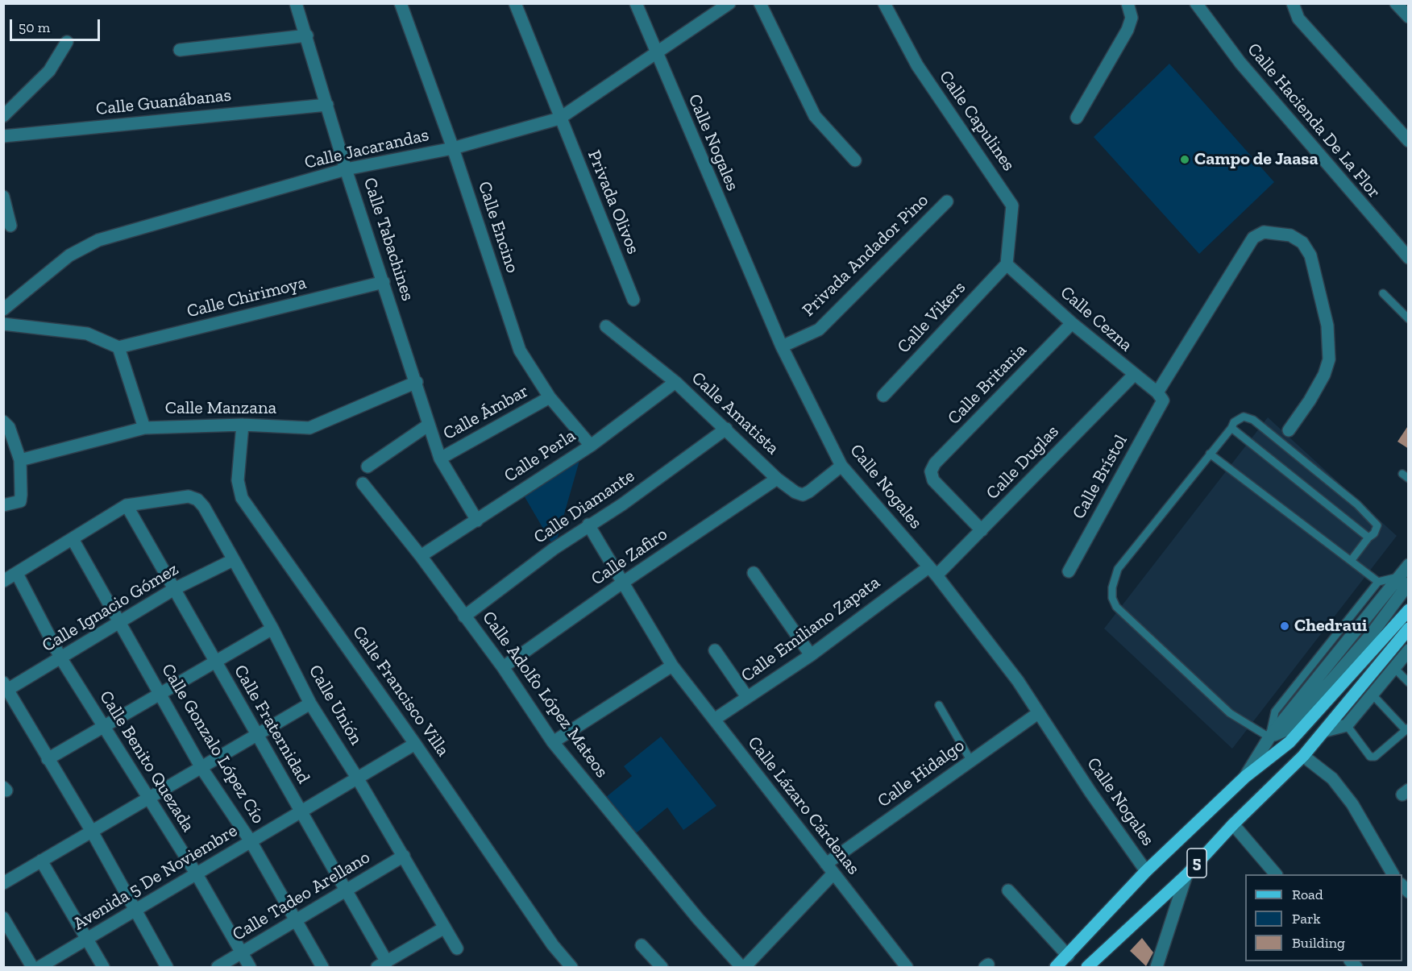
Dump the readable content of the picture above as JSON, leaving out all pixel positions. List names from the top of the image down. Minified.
{"streets":{"main road":["5"],"street":["Calle Guanábanas","Calle Capulines","Calle Hacienda De La Flor","Calle Nogales","Calle Jacarandas","Privada Olivos","Calle Encino","Calle Tabachines","Privada Andador Pino","Calle Chirimoya","Calle Vikers","Calle Cezna","Calle Britania","Calle Manzana","Calle Ámbar","Calle Amatista","Calle Perla","Calle Duglas","Calle Brístol","Calle Diamante","Calle Zafiro","Calle Ignacio Gómez","Calle Emiliano Zapata","Calle Francisco Villa","Calle Adolfo López Mateos","Calle Unión","Calle Fraternidad","Calle Gonzalo López Cío","Calle Benito Quezada","Calle Hidalgo","Calle Lázaro Cárdenas","Avenida 5 De Noviembre","Calle Tadeo Arellano"]},"crossings":[["Calle Guanábanas","Calle Tabachines"],["Calle Capulines","Calle Vikers"],["Calle Capulines","Calle Cezna"],["Calle Nogales","Calle Jacarandas"],["Calle Nogales","Privada Andador Pino"],["Calle Nogales","Calle Amatista"],["Calle Nogales","Calle Duglas"],["Calle Nogales","Calle Emiliano Zapata"],["Calle Nogales","Calle Hidalgo"],["Calle Nogales","5"],["Calle Jacarandas","Privada Olivos"],["Calle Jacarandas","Calle Encino"],["Calle Jacarandas","Calle Tabachines"],["Calle Encino","Calle Ámbar"],["Calle Encino","Calle Perla"],["Calle Tabachines","Calle Chirimoya"],["Calle Tabachines","Calle Manzana"],["Calle Tabachines","Calle Ámbar"],["Calle Tabachines","Calle Perla"],["Calle Vikers","Calle Cezna"],["Calle Cezna","Calle Britania"],["Calle Cezna","Calle Duglas"],["Calle Cezna","Calle Brístol"],["Calle Britania","Calle Duglas"],["Calle Manzana","Calle Francisco Villa"],["Calle Amatista","Calle Perla"],["Calle Amatista","Calle Diamante"],["Calle Amatista","Calle Zafiro"],["Calle Perla","Calle Adolfo López Mateos"],["Calle Duglas","Calle Emiliano Zapata"],["Calle Diamante","Calle Adolfo López Mateos"],["Calle Diamante","Calle Lázaro Cárdenas"],["Calle Zafiro","Calle Adolfo López Mateos"],["Calle Zafiro","Calle Lázaro Cárdenas"],["Calle Ignacio Gómez","Calle Unión"],["Calle Ignacio Gómez","Calle Fraternidad"],["Calle Ignacio Gómez","Calle Gonzalo López Cío"],["Calle Ignacio Gómez","Calle Benito Quezada"],["Calle Emiliano Zapata","Calle Lázaro Cárdenas"],["Calle Francisco Villa","Avenida 5 De Noviembre"],["Calle Adolfo López Mateos","Calle Hidalgo"],["Calle Unión","Calle Fraternidad"],["Calle Unión","Avenida 5 De Noviembre"],["Calle Unión","Calle Tadeo Arellano"],["Calle Fraternidad","Avenida 5 De Noviembre"],["Calle Fraternidad","Calle Tadeo Arellano"],["Calle Gonzalo López Cío","Avenida 5 De Noviembre"],["Calle Gonzalo López Cío","Calle Tadeo Arellano"],["Calle Benito Quezada","Avenida 5 De Noviembre"],["Calle Benito Quezada","Calle Tadeo Arellano"],["Calle Hidalgo","Calle Lázaro Cárdenas"]],"places":["Campo de Jaasa","Chedraui"],"legend":["Road","Park","Building"],"scale_bar":"50 m"}
